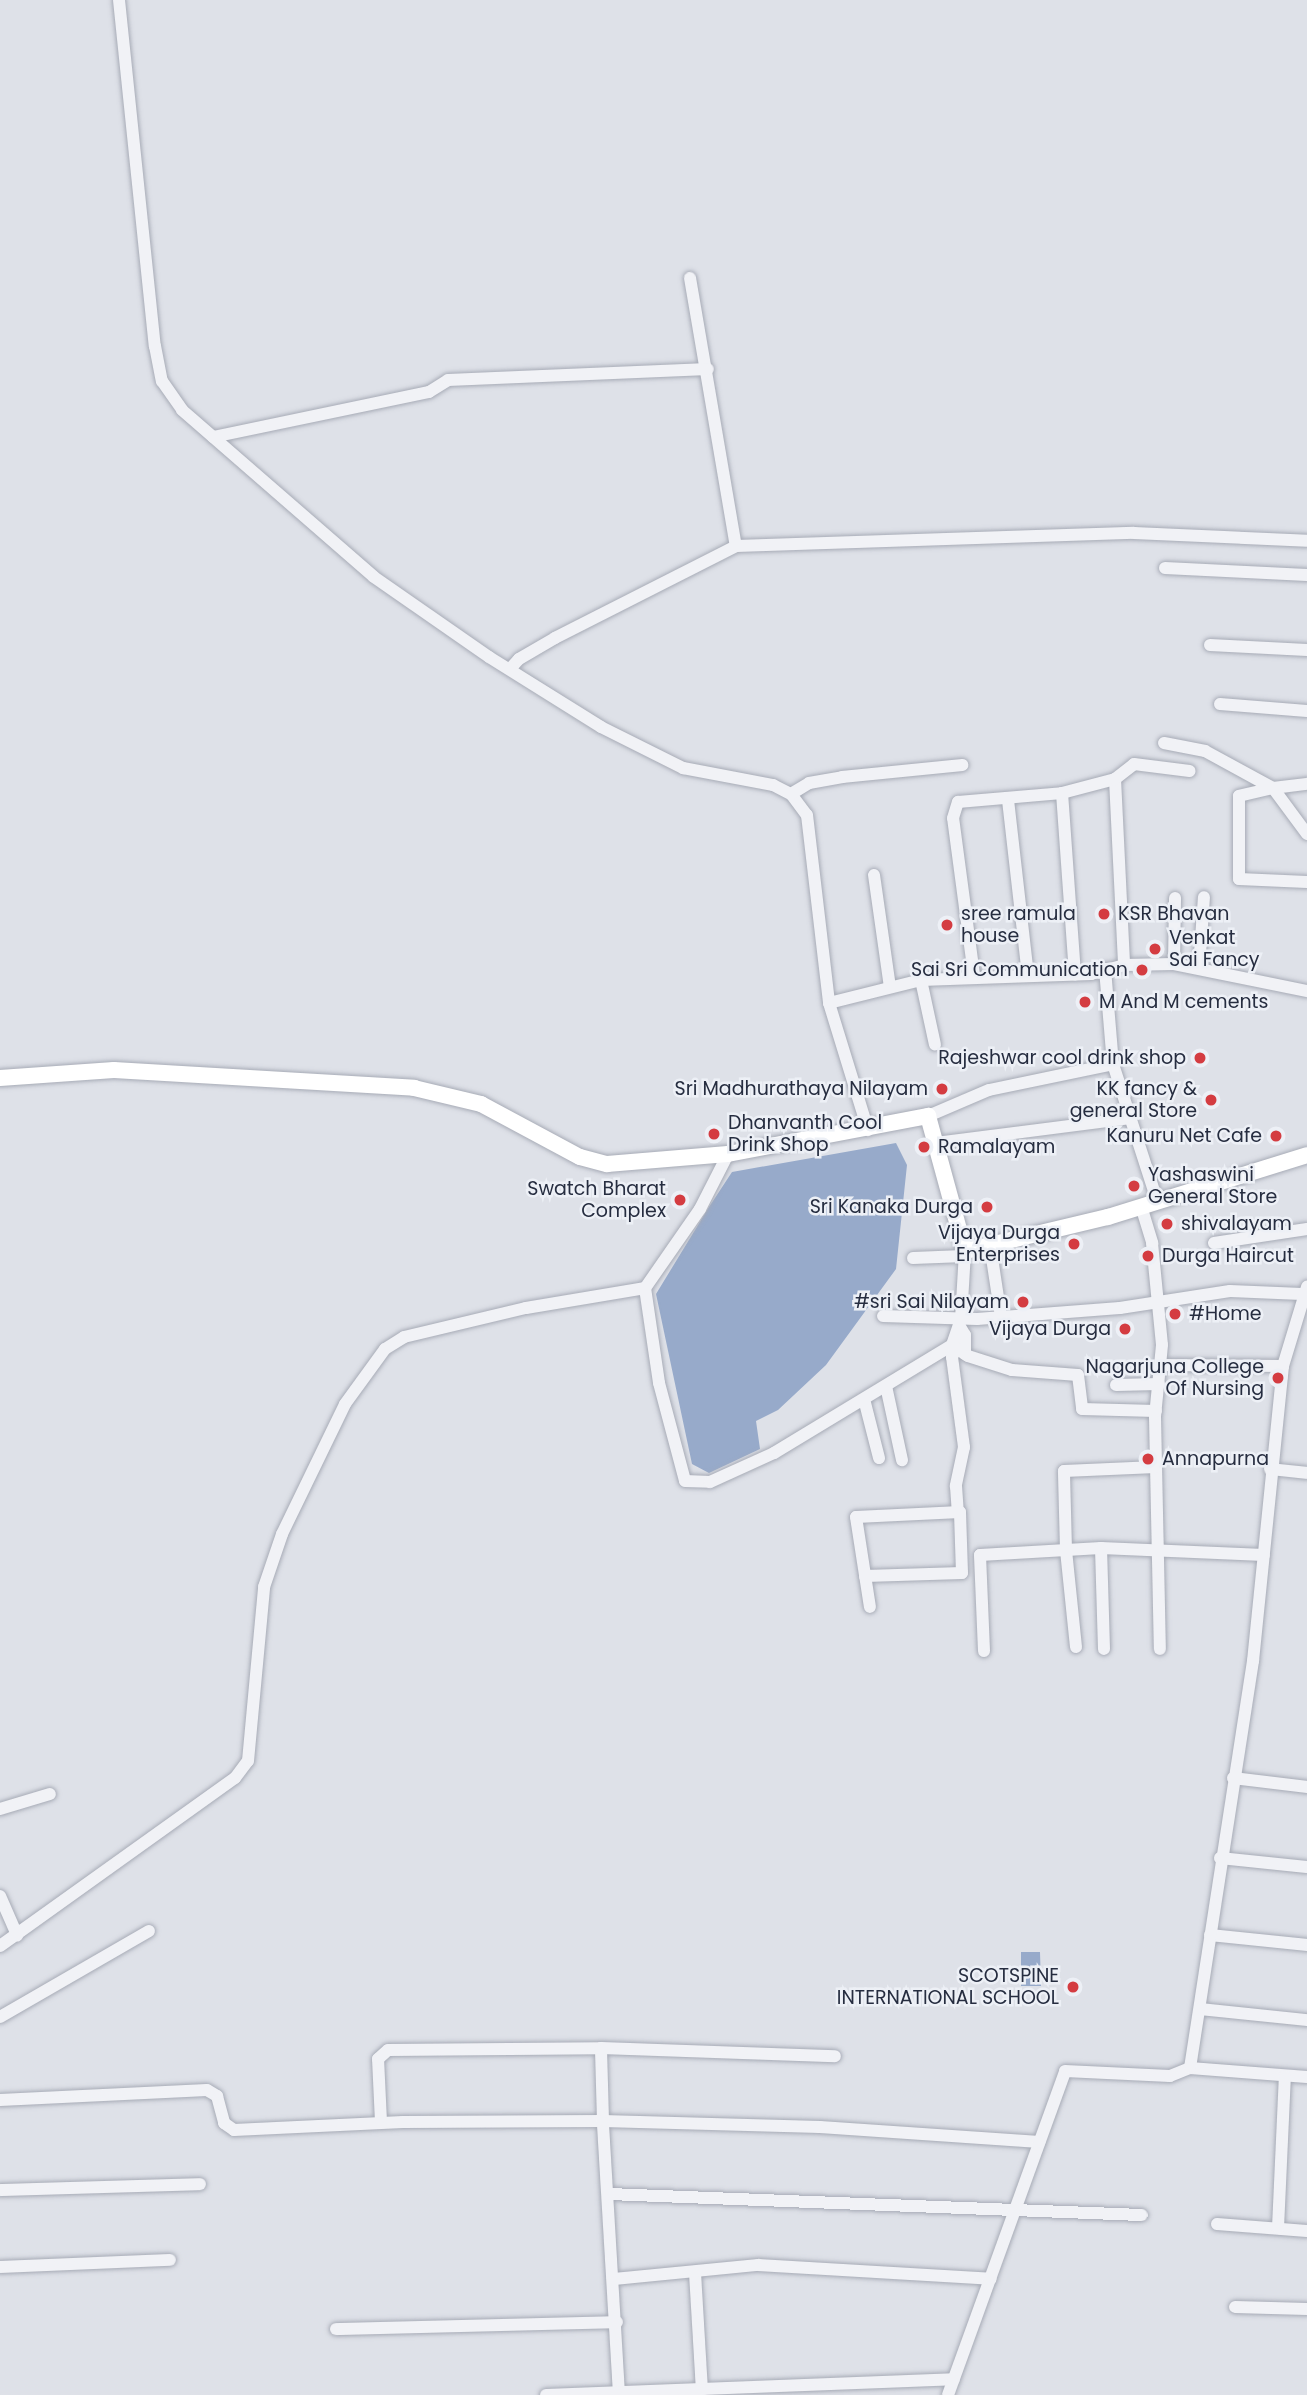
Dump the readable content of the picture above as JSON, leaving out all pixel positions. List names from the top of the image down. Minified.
{"places":["KSR Bhavan","sree ramula house","Venkat Sai Fancy","Sai Sri Communication","M And M cements","Rajeshwar cool drink shop","Sri Madhurathaya Nilayam","KK fancy & general Store","Dhanvanth Cool Drink Shop","Kanuru Net Cafe","Ramalayam","Yashaswini General Store","Swatch Bharat Complex","Sri Kanaka Durga","shivalayam","Vijaya Durga Enterprises","Durga Haircut","#sri Sai Nilayam","#Home","Vijaya Durga","Nagarjuna College Of Nursing","Annapurna","SCOTSPINE INTERNATIONAL SCHOOL"]}
